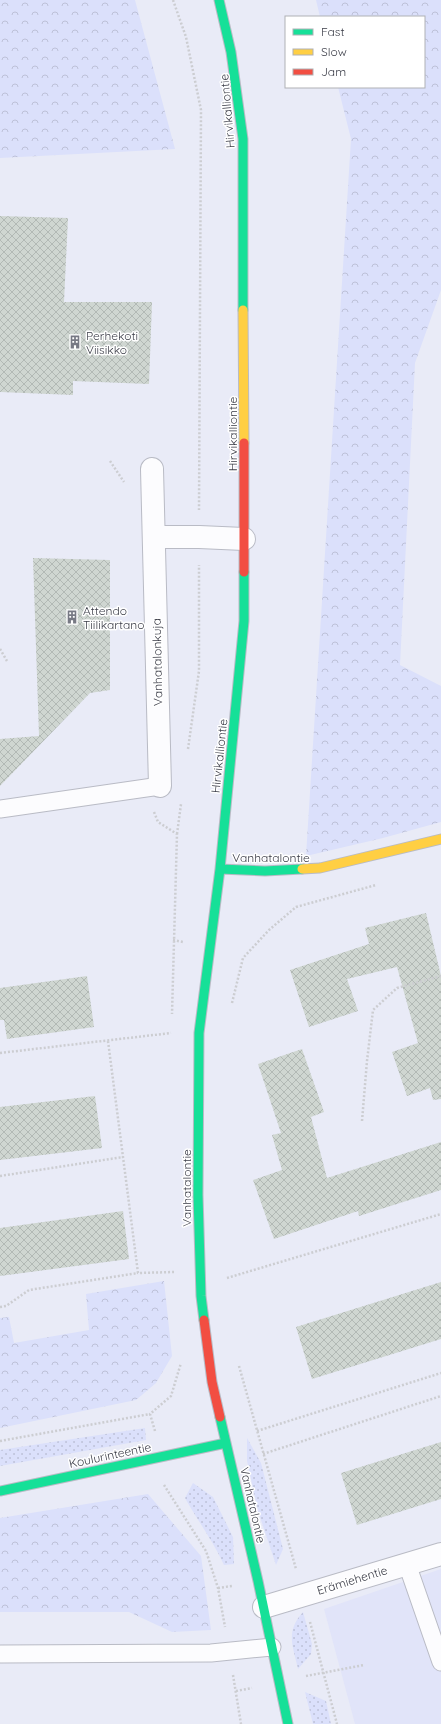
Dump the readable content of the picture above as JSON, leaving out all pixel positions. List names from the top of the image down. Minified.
{"streets":{"street":["Hirvikalliontie","Vanhatalonkuja","Vanhatalontie","Koulurinteentie","Erämiehentie"]},"crossings":[["Hirvikalliontie","Vanhatalontie"],["Vanhatalontie","Koulurinteentie"],["Vanhatalontie","Erämiehentie"]],"places":{"building":["Perhekoti Viisikko","Attendo Tiilikartano"]},"legend":["Fast","Slow","Jam"]}
